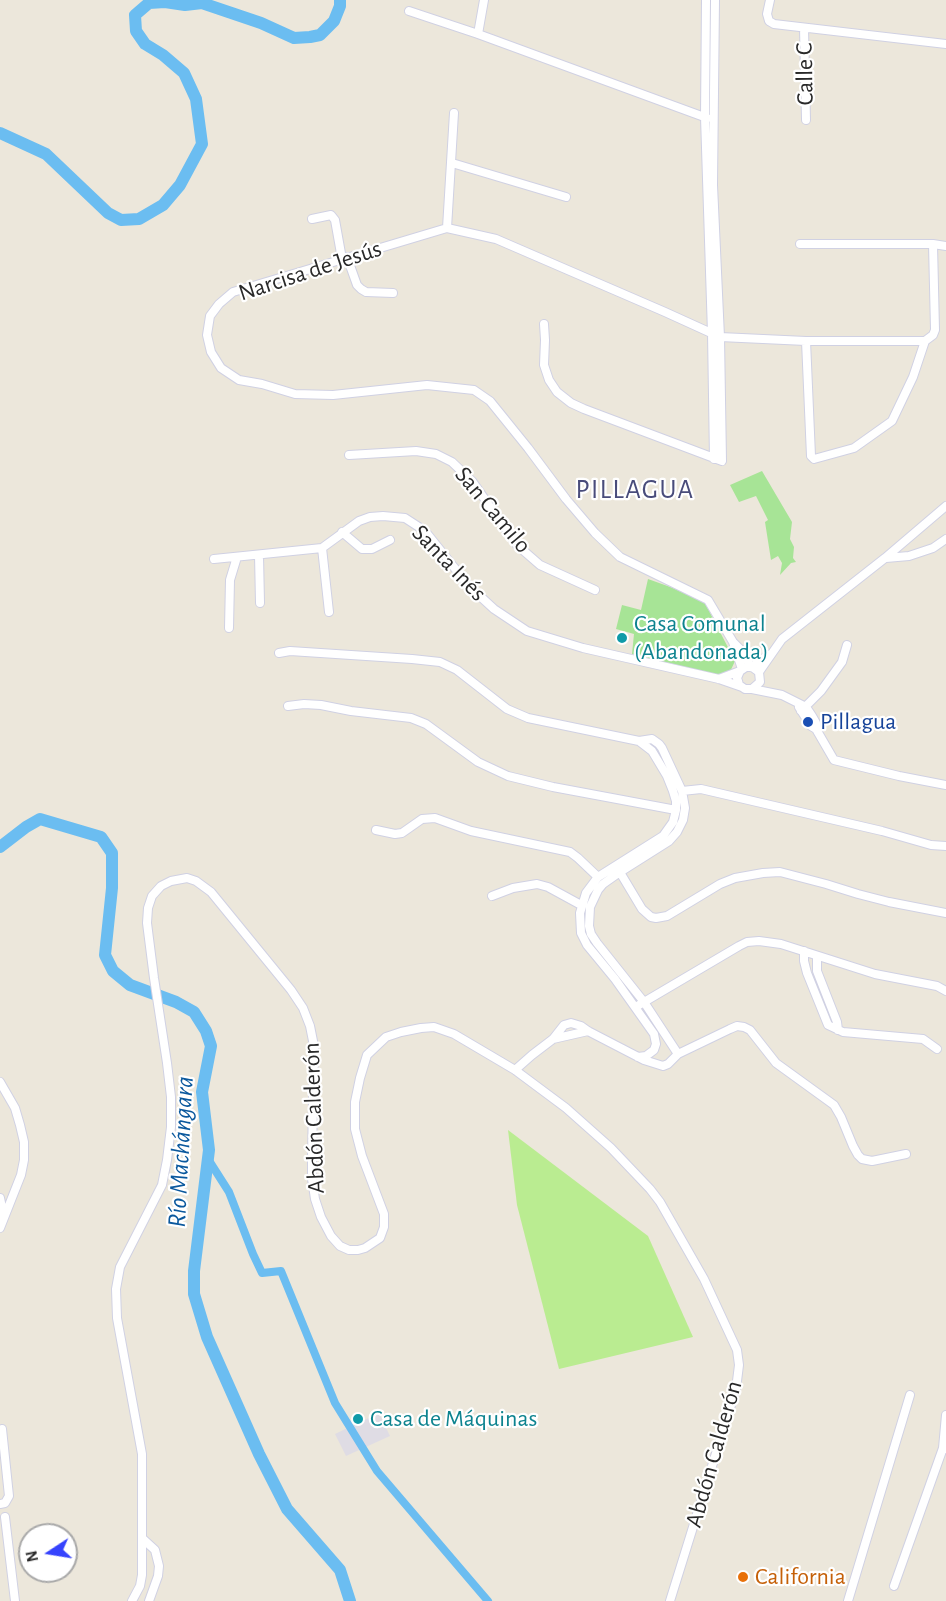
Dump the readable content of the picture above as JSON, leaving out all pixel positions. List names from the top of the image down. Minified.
{"streets":{"street":["Calle C","Narcisa de Jesús","San Camilo","Santa Inés","Abdón Calderón"]},"districts":["PILLAGUA"],"water":["Río Machángara"],"places":["Casa Comunal (Abandonada)","Pillagua","Casa de Máquinas","California"],"north":"left"}
